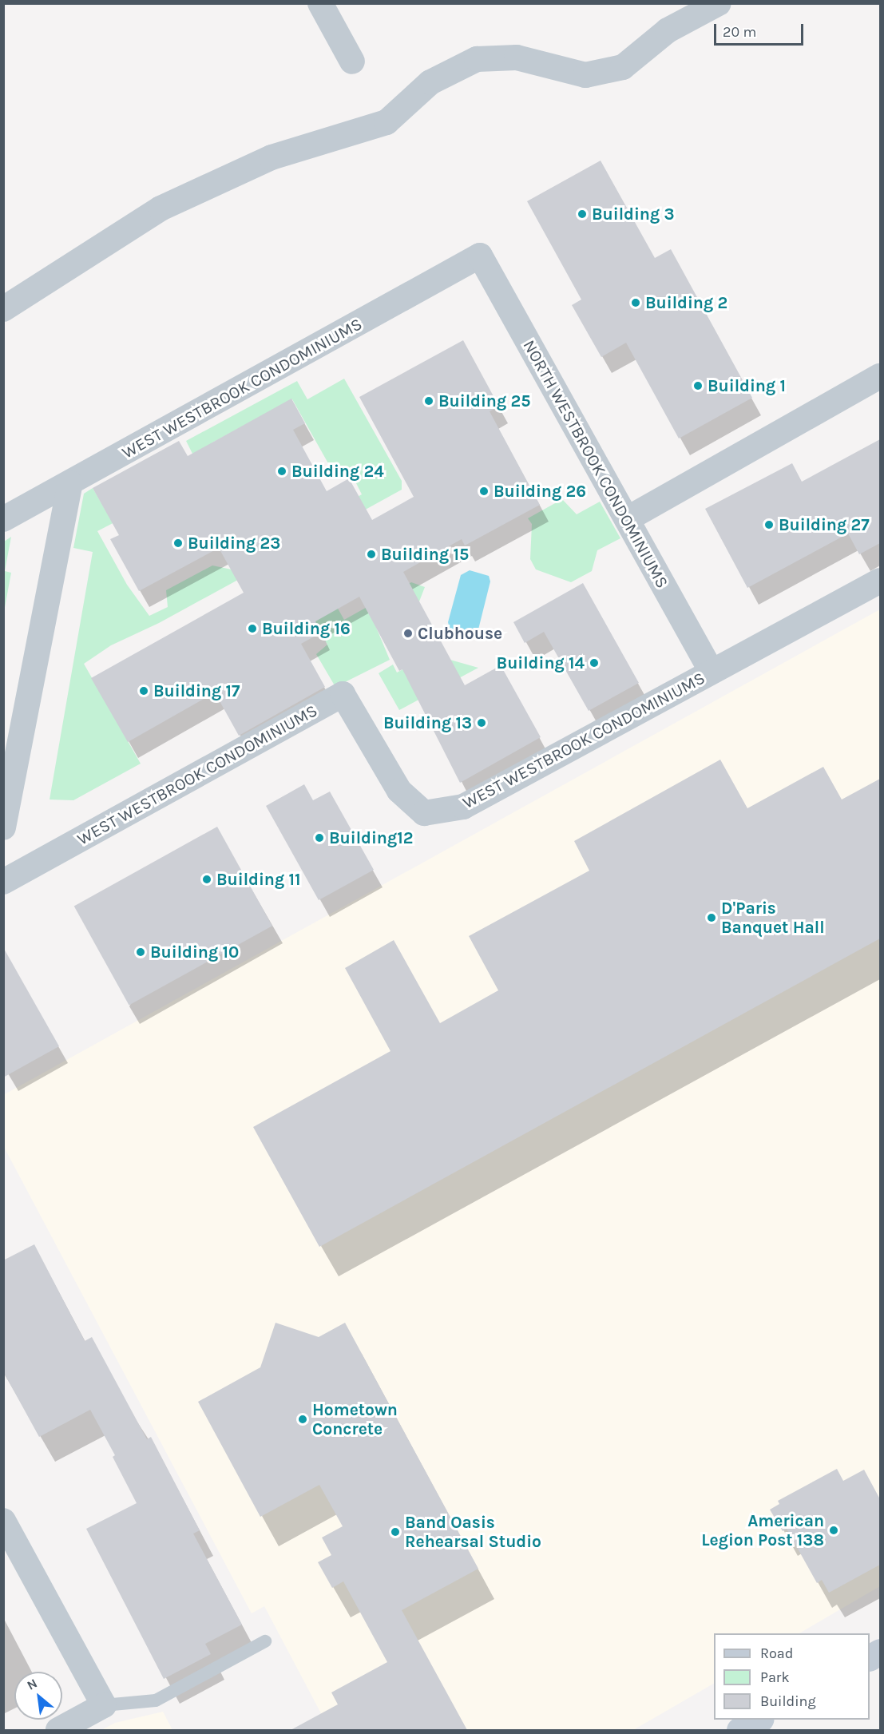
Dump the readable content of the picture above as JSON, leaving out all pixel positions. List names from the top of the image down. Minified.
{"streets":{"street":["WEST WESTBROOK CONDOMINIUMS","NORTH WESTBROOK CONDOMINIUMS"]},"crossings":[["WEST WESTBROOK CONDOMINIUMS","NORTH WESTBROOK CONDOMINIUMS"]],"places":["Building 3","Building 2","Building 1","Building 25","Building 24","Building 26","Building 27","Building 23","Building 15","Building 16","Clubhouse","Building 14","Building 17","Building 13","Building12","Building 11","D'Paris Banquet Hall","Building 10","Hometown Concrete","American Legion Post 138","Band Oasis Rehearsal Studio"],"legend":["Road","Park","Building"],"scale_bar":"20 m","north":"top left"}
